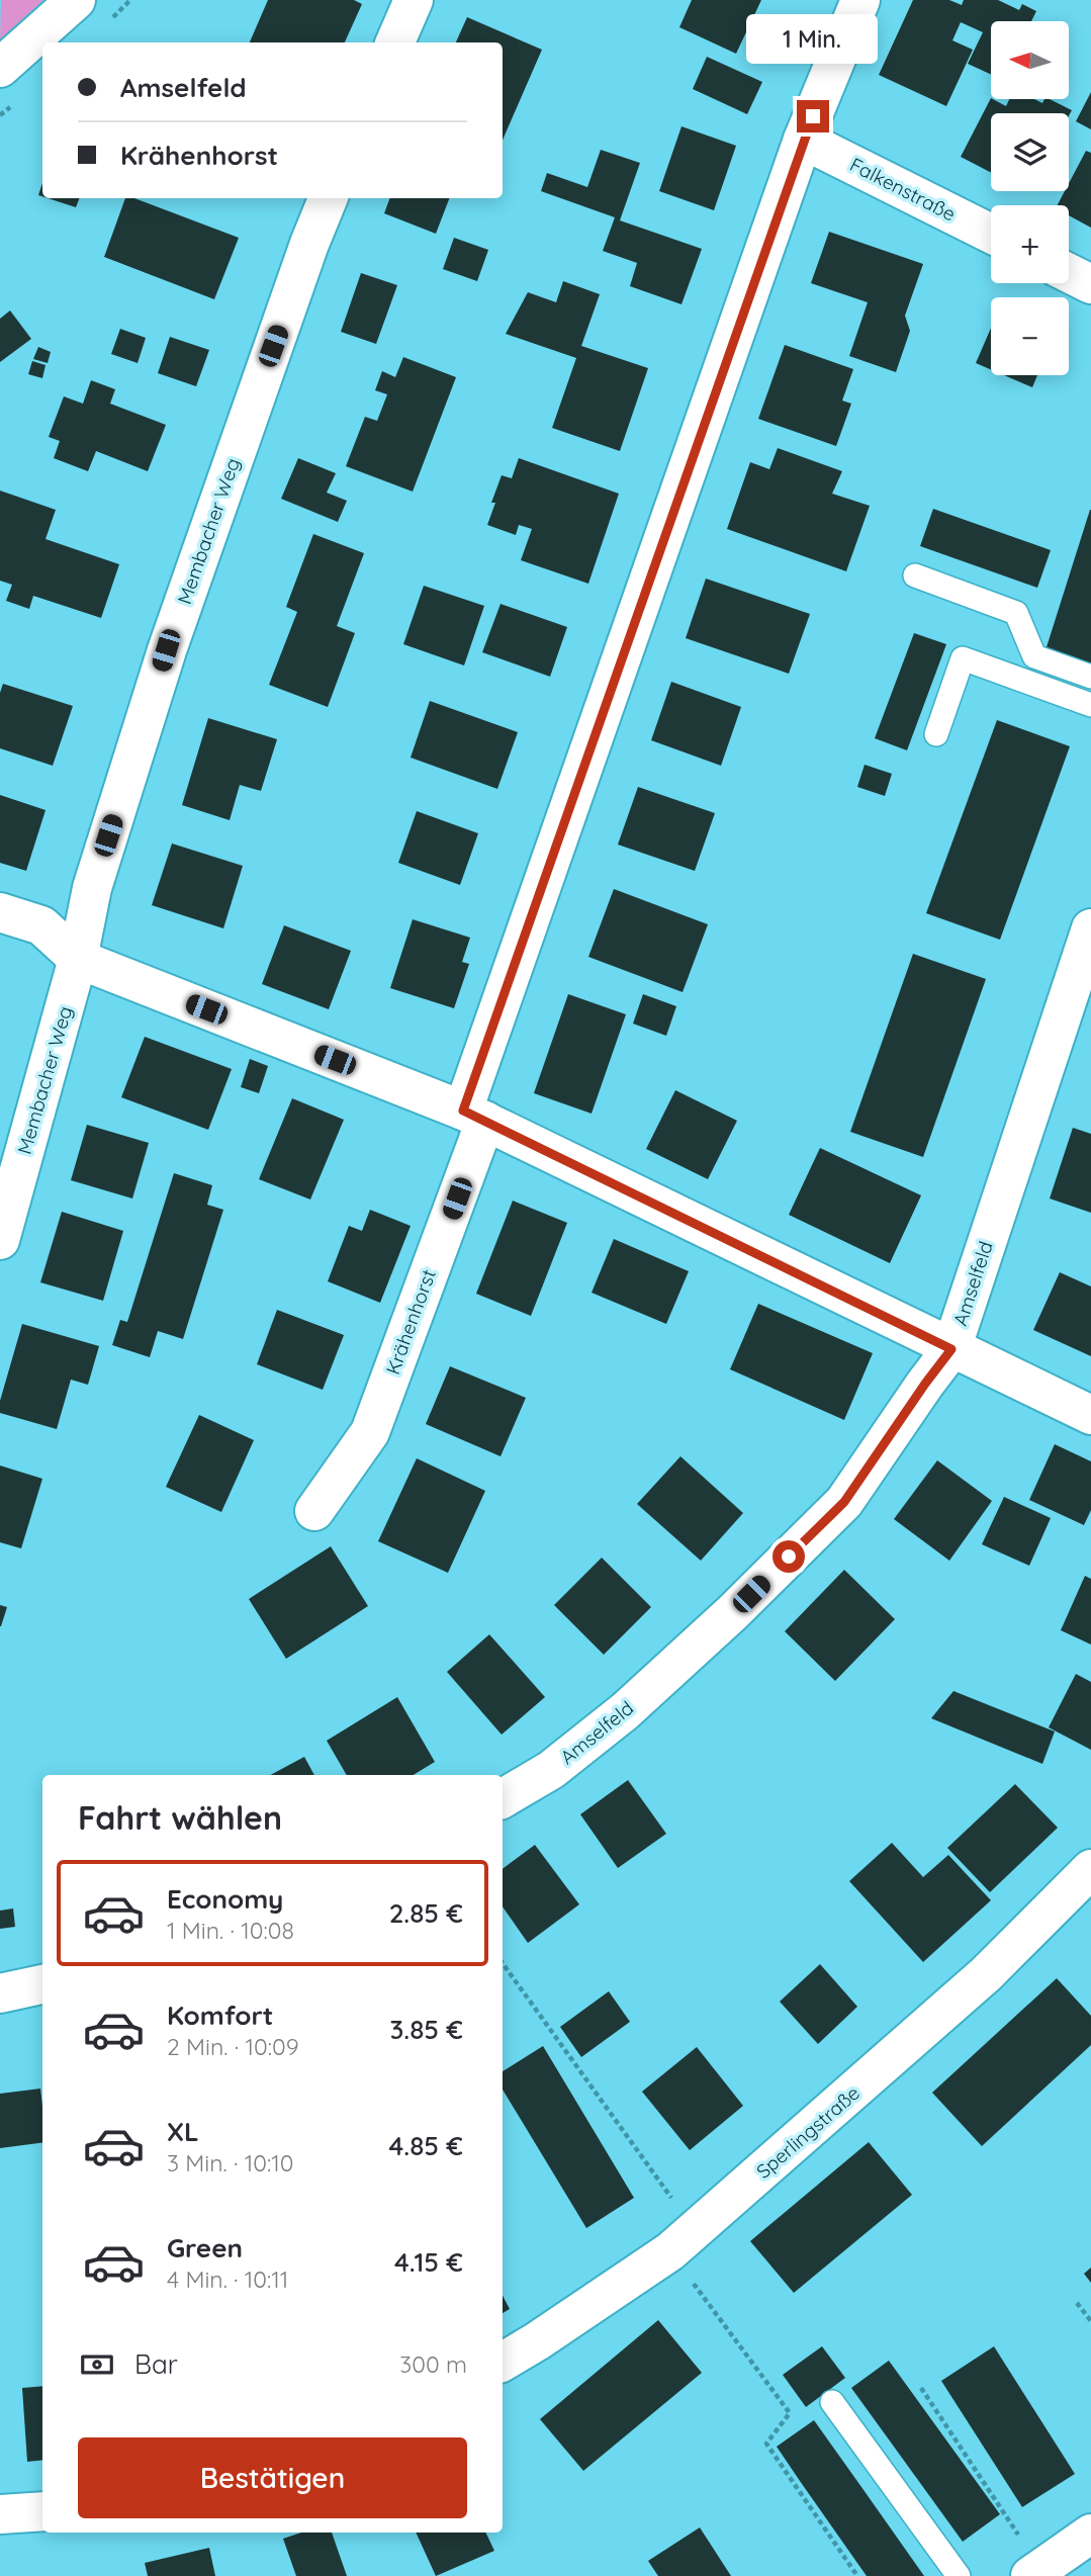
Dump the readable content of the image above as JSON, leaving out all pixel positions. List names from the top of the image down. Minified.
{"streets":{"street":["Falkenstraße","Membacher Weg","Amselfeld","Krähenhorst","Sperlingstraße"]},"crossings":[["Falkenstraße","Krähenhorst"]],"north":"left","page":{"bubble":"1 Min.","map_buttons":["+","−"],"banner":["Amselfeld","Krähenhorst"],"heading":"Fahrt wählen","list":[{"name":"Economy","note":"1 Min. · 10:08","value":"2.85 €"},{"name":"Komfort","note":"2 Min. · 10:09","value":"3.85 €"},{"name":"XL","note":"3 Min. · 10:10","value":"4.85 €"},{"name":"Green","note":"4 Min. · 10:11","value":"4.15 €"}],"pay":["Bar","300 m"],"buttons":"Bestätigen"}}
